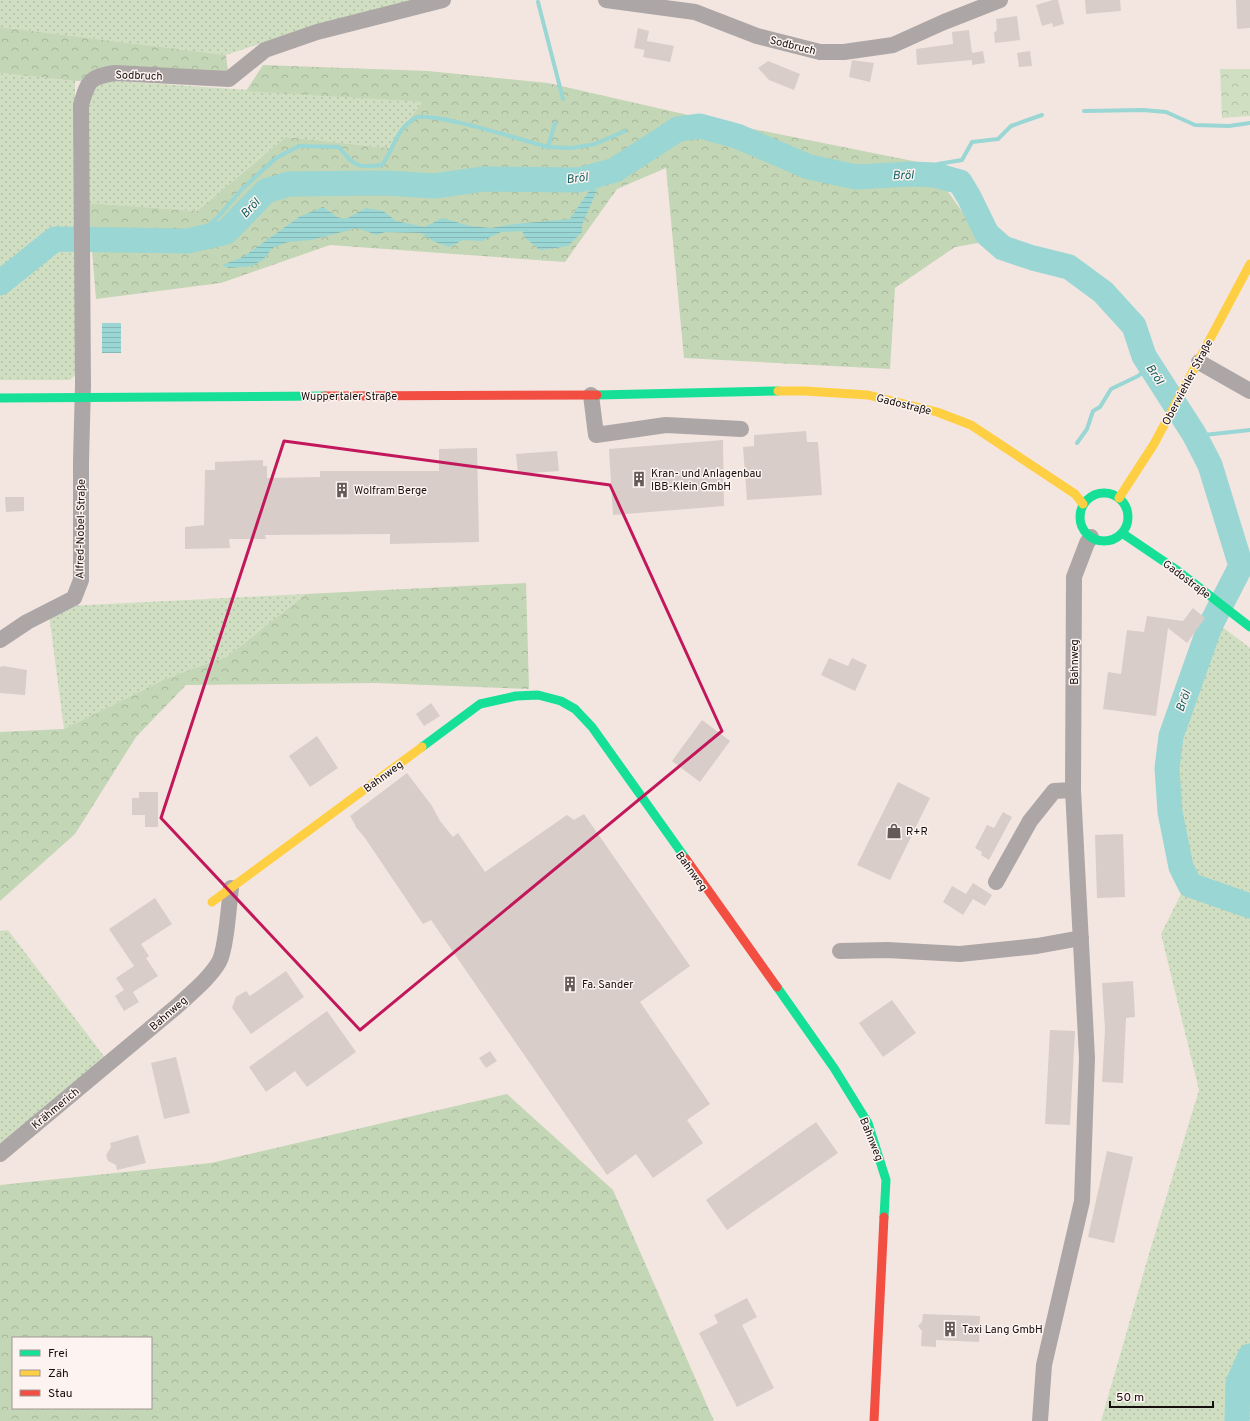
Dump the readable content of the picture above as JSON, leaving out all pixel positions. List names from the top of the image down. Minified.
{"streets":{"main road":["Oberwiehler Straße","Wuppertaler Straße","Gadostraße","Bahnweg"],"street":["Sodbruch","Alfred-Nobel-Straße","Krähmerich"]},"crossings":[["Sodbruch","Wuppertaler Straße"],["Sodbruch","Alfred-Nobel-Straße"],["Oberwiehler Straße","Gadostraße"],["Oberwiehler Straße","Bahnweg"],["Wuppertaler Straße","Gadostraße"],["Wuppertaler Straße","Alfred-Nobel-Straße"],["Gadostraße","Bahnweg"],["Bahnweg","Krähmerich"]],"water":["Bröl"],"places":{"building":["Kran- und Anlagenbau IBB-Klein GmbH","Wolfram Berge","Fa. Sander","Taxi Lang GmbH"],"shop":["R+R"]},"legend":["Frei","Zäh","Stau"],"scale_bar":"50 m"}
